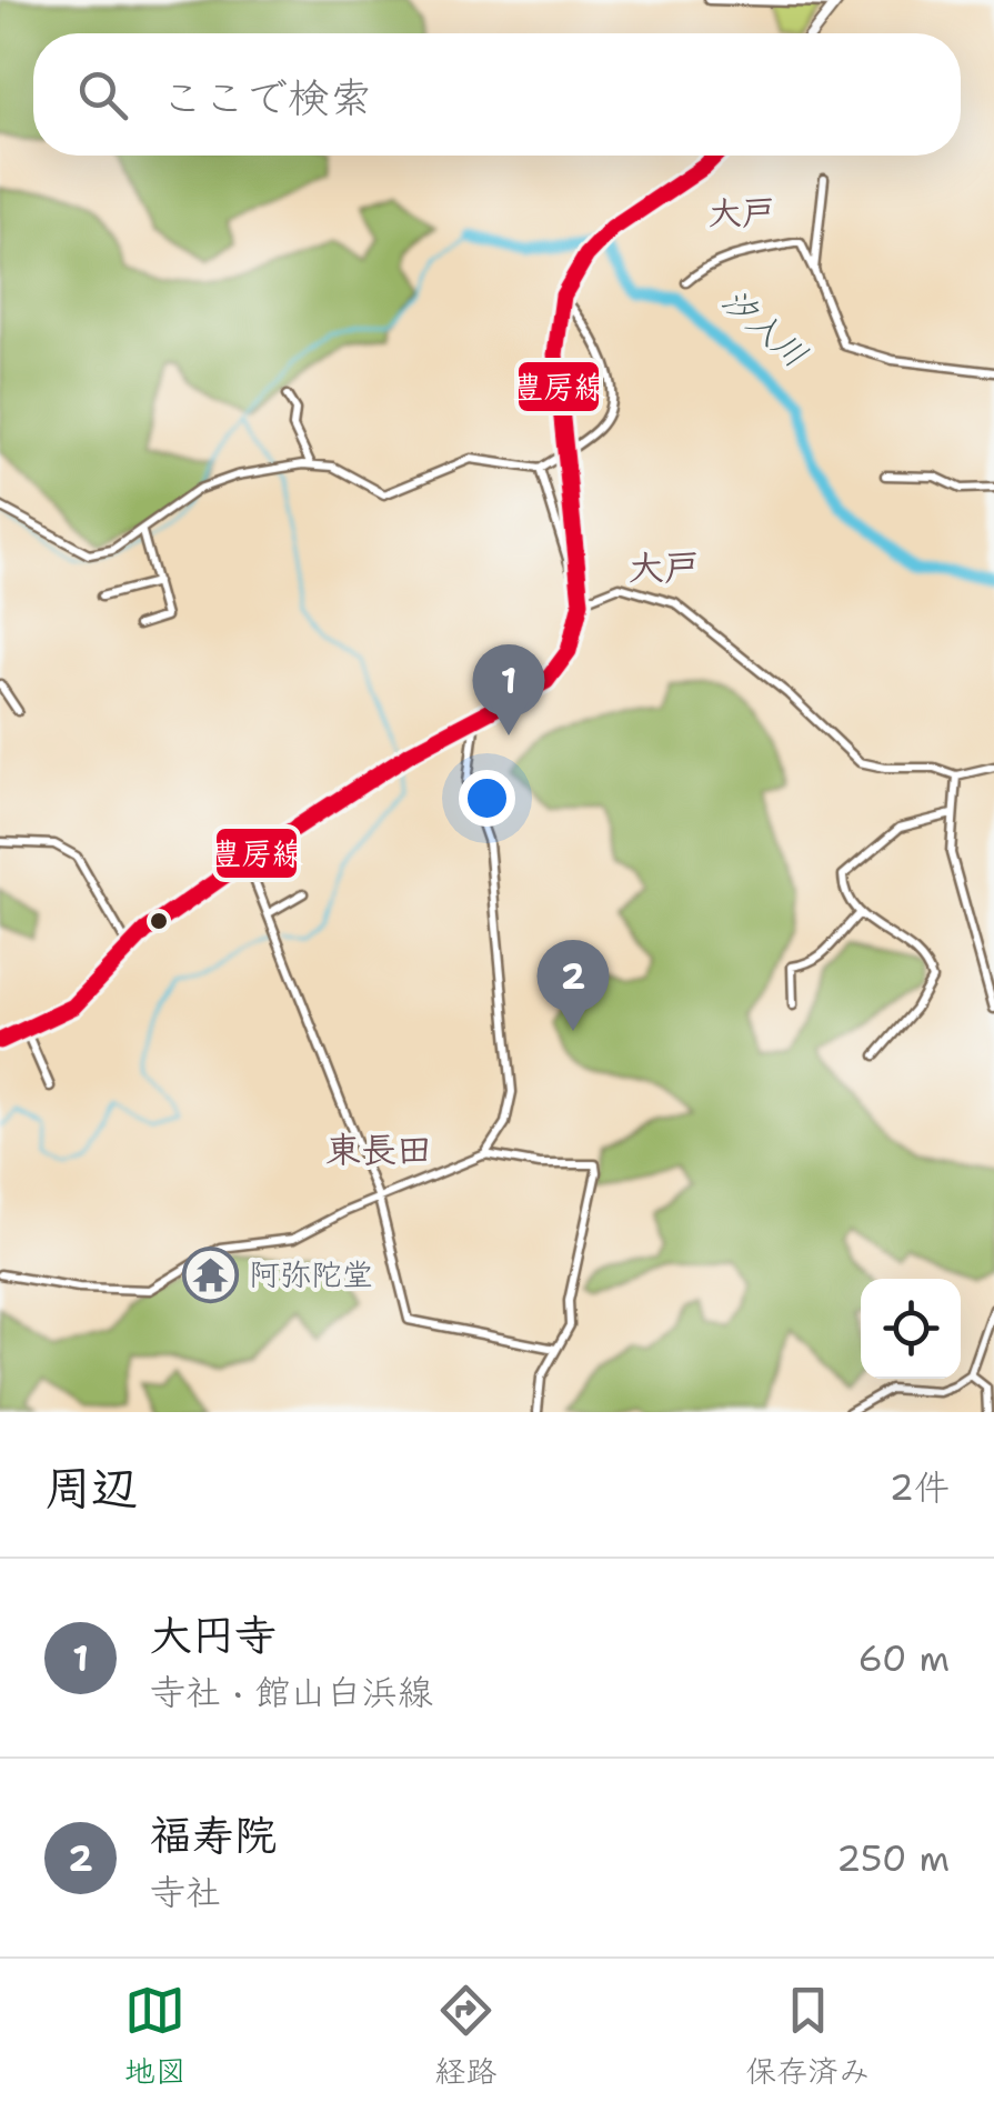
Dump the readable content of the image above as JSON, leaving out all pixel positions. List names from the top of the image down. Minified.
{"districts":["大戸","大戸","東長田"],"water":["汐入川"],"places":{"temple":["阿弥陀堂"]},"lines":["transit line 豊房線"],"page":{"search":"ここで検索","pins":["1","2"],"heading":["周辺","2件"],"list":[{"mark":"1","name":"大円寺","note":"寺社 · 館山白浜線","value":"60 m"},{"mark":"2","name":"福寿院","note":"寺社","value":"250 m"}],"nav":["地図","経路","保存済み"]}}
